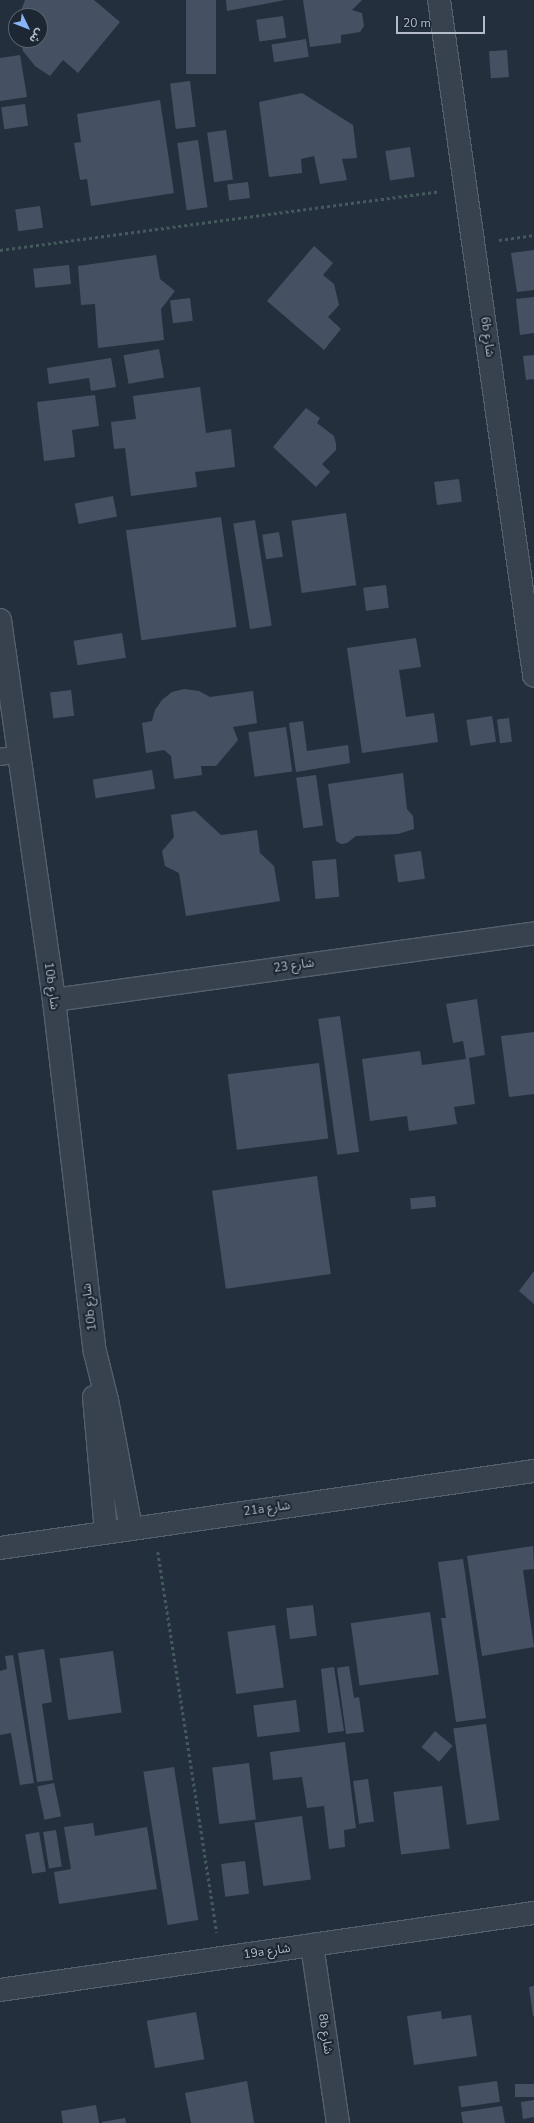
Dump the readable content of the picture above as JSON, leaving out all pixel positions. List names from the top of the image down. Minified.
{"streets":{"street":["6b شارع","شارع 23","10b شارع","21a شارع","19a شارع","8b شارع"]},"crossings":[["شارع 23","10b شارع"],["10b شارع","21a شارع"],["19a شارع","8b شارع"]],"scale_bar":"20 m","north":"bottom right"}
